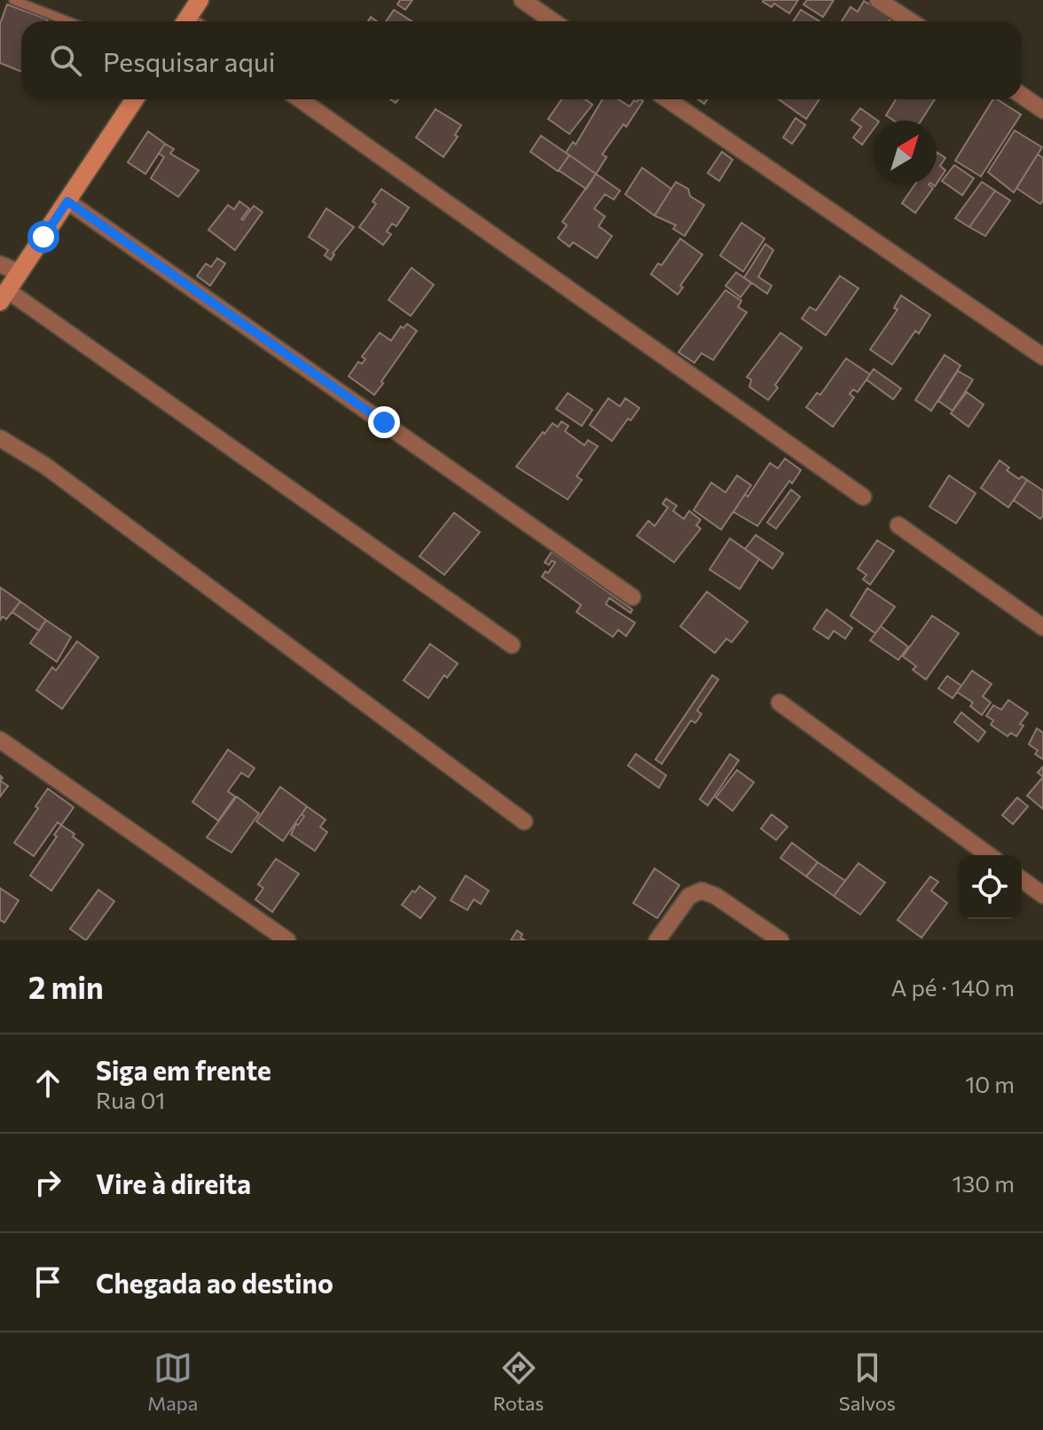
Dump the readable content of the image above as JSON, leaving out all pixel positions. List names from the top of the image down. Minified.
{"north":"top right","page":{"search":"Pesquisar aqui","heading":["2 min","A pé · 140 m"],"list":[["Siga em frente","Rua 01","10 m"],["Vire à direita","130 m"],"Chegada ao destino"],"nav":["Mapa","Rotas","Salvos"]}}
